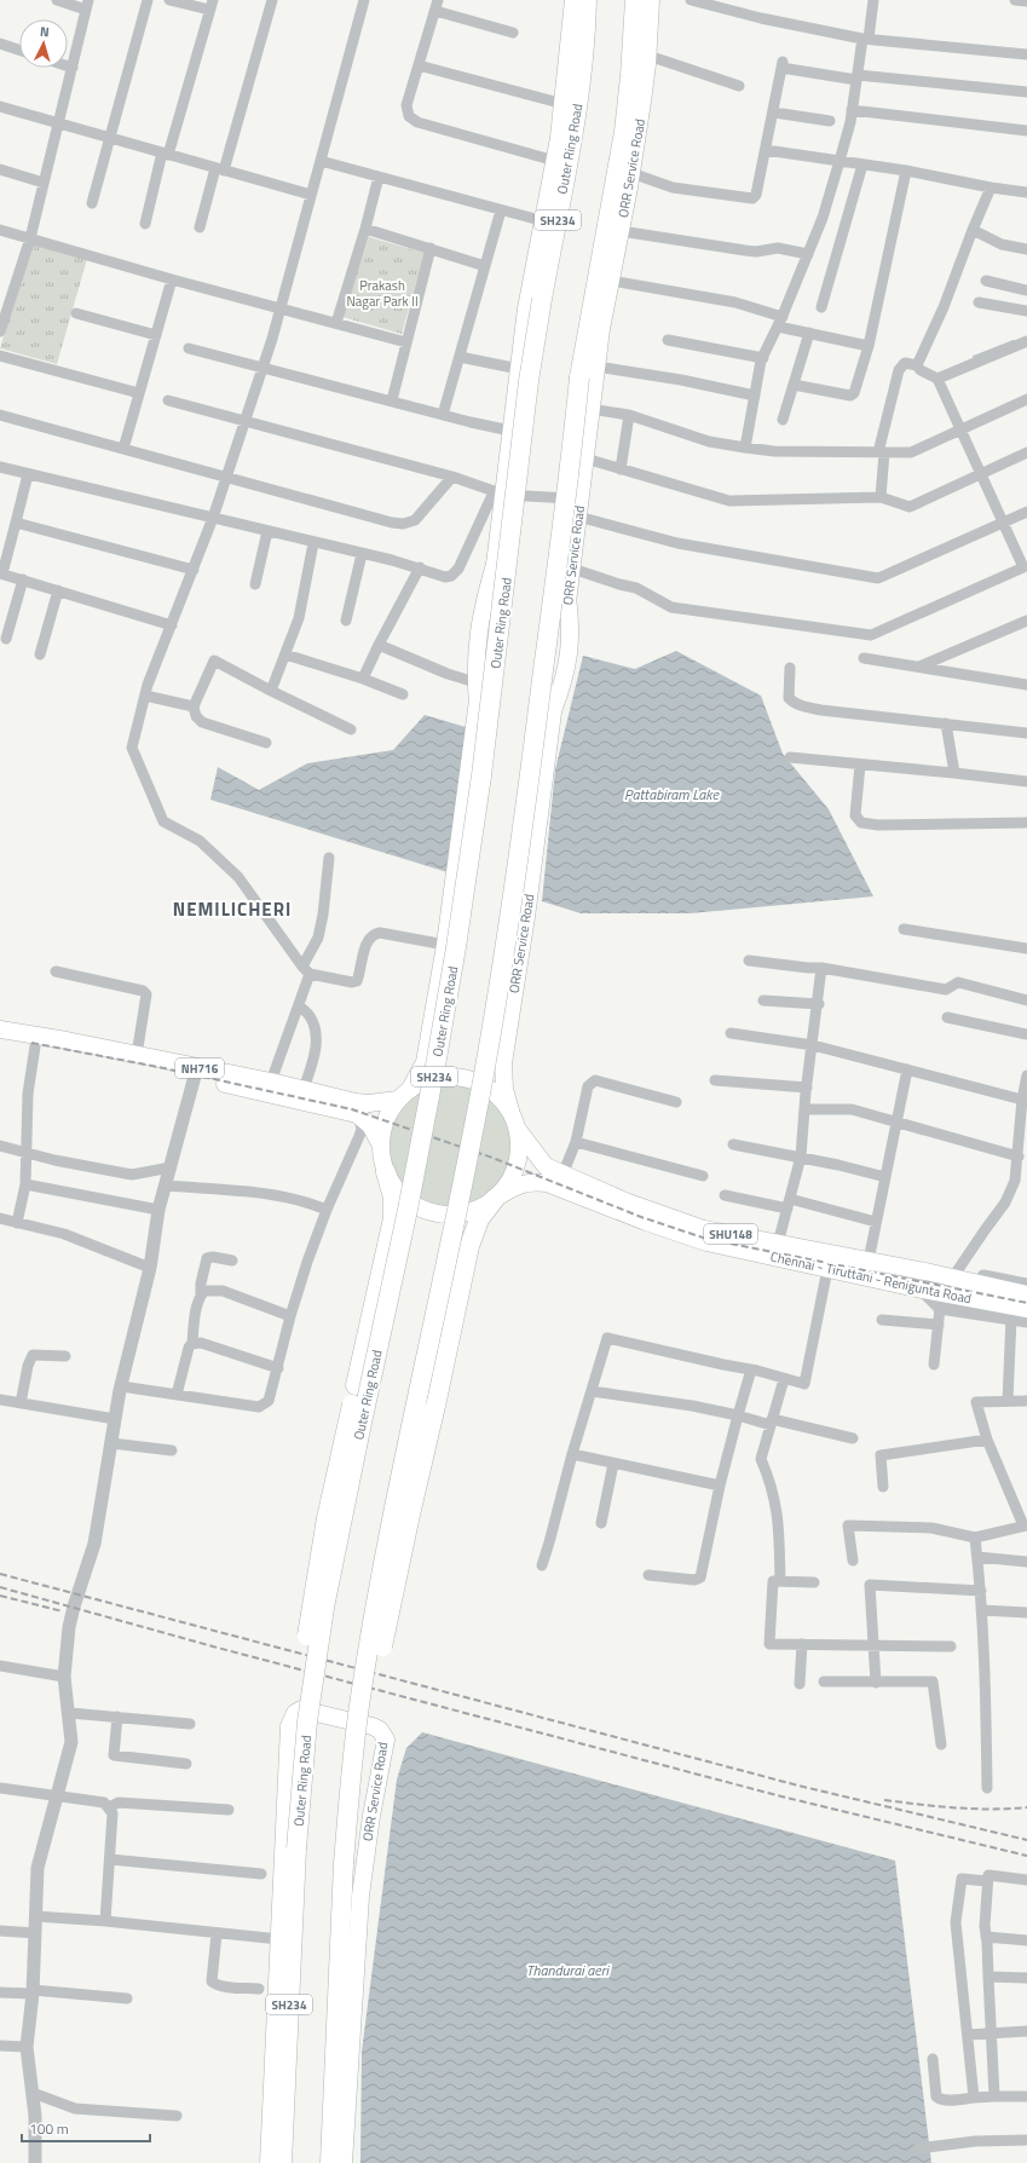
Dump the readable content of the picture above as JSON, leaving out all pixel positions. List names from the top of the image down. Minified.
{"streets":{"highway":["Outer Ring Road","SH234"],"main road":["ORR Service Road","NH716","SHU148","Chennai - Tiruttani - Renigunta Road"]},"crossings":[["Outer Ring Road","ORR Service Road"],["ORR Service Road","Chennai - Tiruttani - Renigunta Road"]],"districts":["NEMILICHERI"],"water":["Pattabiram Lake","Thandurai aeri"],"parks":["Prakash Nagar Park II"],"scale_bar":"100 m","north":"top"}
